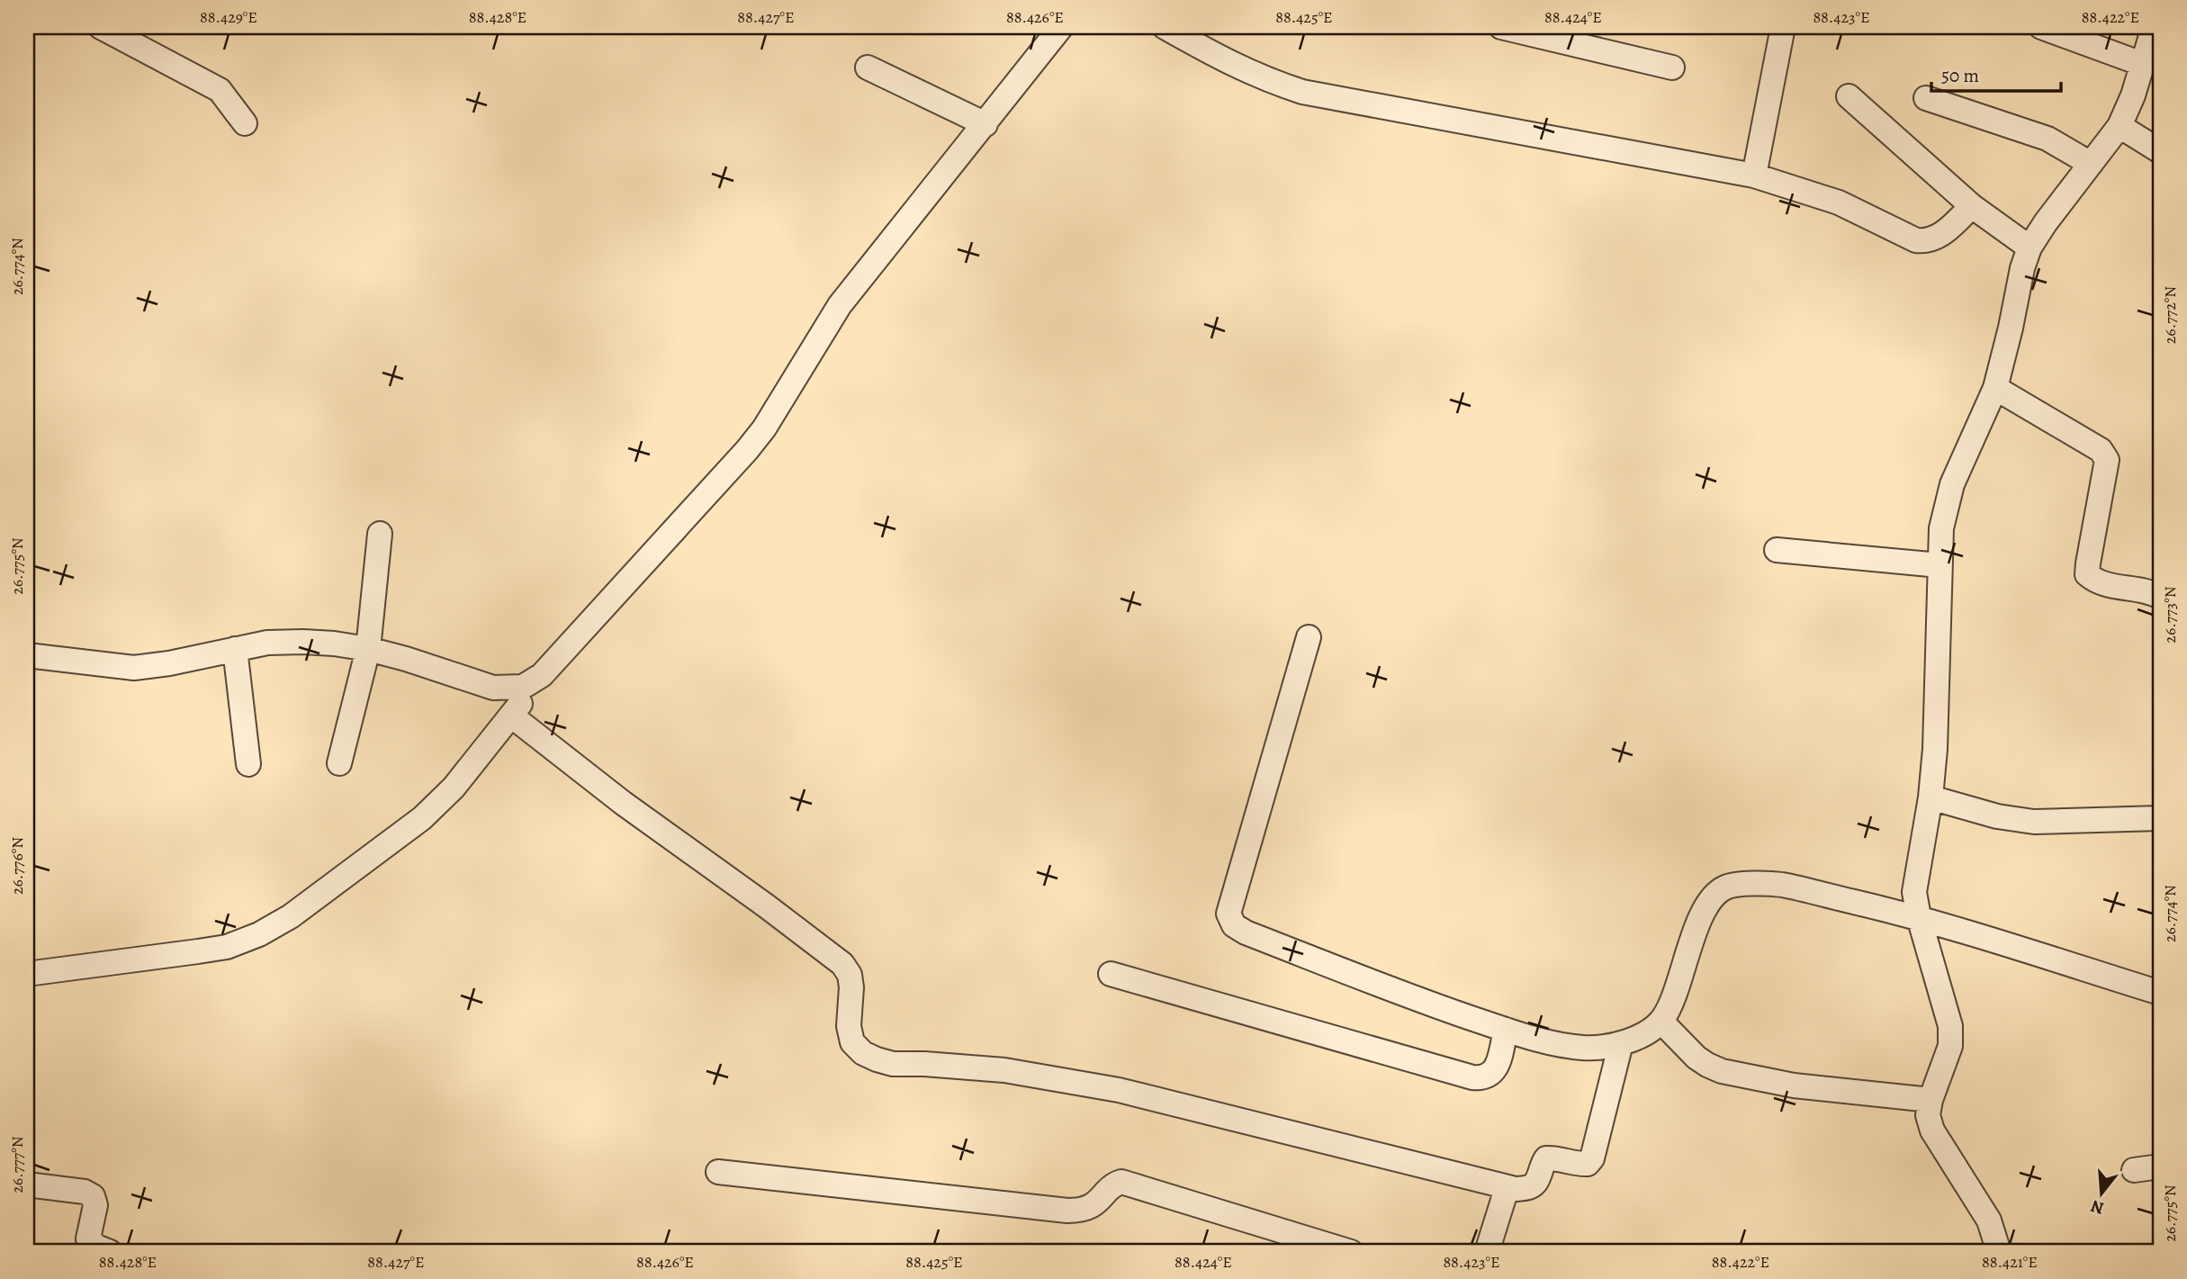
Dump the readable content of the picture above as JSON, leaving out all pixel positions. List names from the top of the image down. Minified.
{"scale_bar":"50 m","north":"bottom","coordinates":["88.429°E","88.428°E","88.427°E","88.426°E","88.425°E","88.424°E","88.423°E","88.422°E","26.774°N","26.772°N","26.775°N","26.773°N","26.776°N","26.777°N","88.421°E"]}
